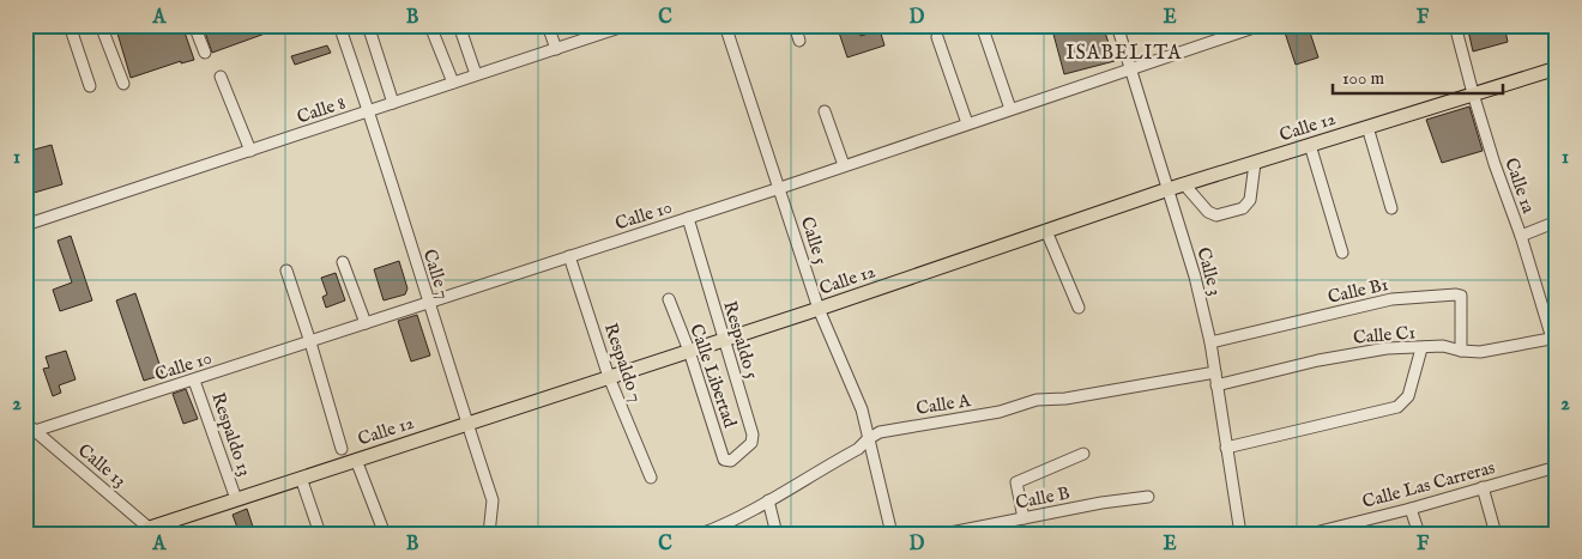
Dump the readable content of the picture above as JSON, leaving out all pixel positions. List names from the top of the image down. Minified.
{"streets":{"main road":["Calle 12"],"street":["Calle 8","Calle 1a","Calle 10","Calle 5","Calle 3","Calle 7","Calle B1","Calle C1","Respaldo 5","Respaldo 7","Calle Libertad","Calle A","Respaldo 13","Calle 13","Calle Las Carreras","Calle B"]},"crossings":[["Calle 8","Calle 7"],["Calle 12","Calle 1a"],["Calle 12","Calle 5"],["Calle 12","Calle 3"],["Calle 12","Calle 7"],["Calle 12","Respaldo 5"],["Calle 12","Respaldo 7"],["Calle 12","Calle Libertad"],["Calle 12","Respaldo 13"],["Calle 12","Calle 13"],["Calle 1a","Calle C1"],["Calle 10","Calle 5"],["Calle 10","Calle 3"],["Calle 10","Calle 7"],["Calle 10","Respaldo 5"],["Calle 10","Respaldo 7"],["Calle 10","Respaldo 13"],["Calle 10","Calle 13"],["Calle 5","Calle A"],["Calle 3","Calle B1"],["Calle 3","Calle C1"],["Calle 3","Calle A"],["Calle B1","Calle C1"],["Respaldo 5","Calle Libertad"]],"districts":["ISABELITA"],"scale_bar":"100 m","grid":{"columns":["A","B","C","D","E","F"],"rows":["1","2"]}}
